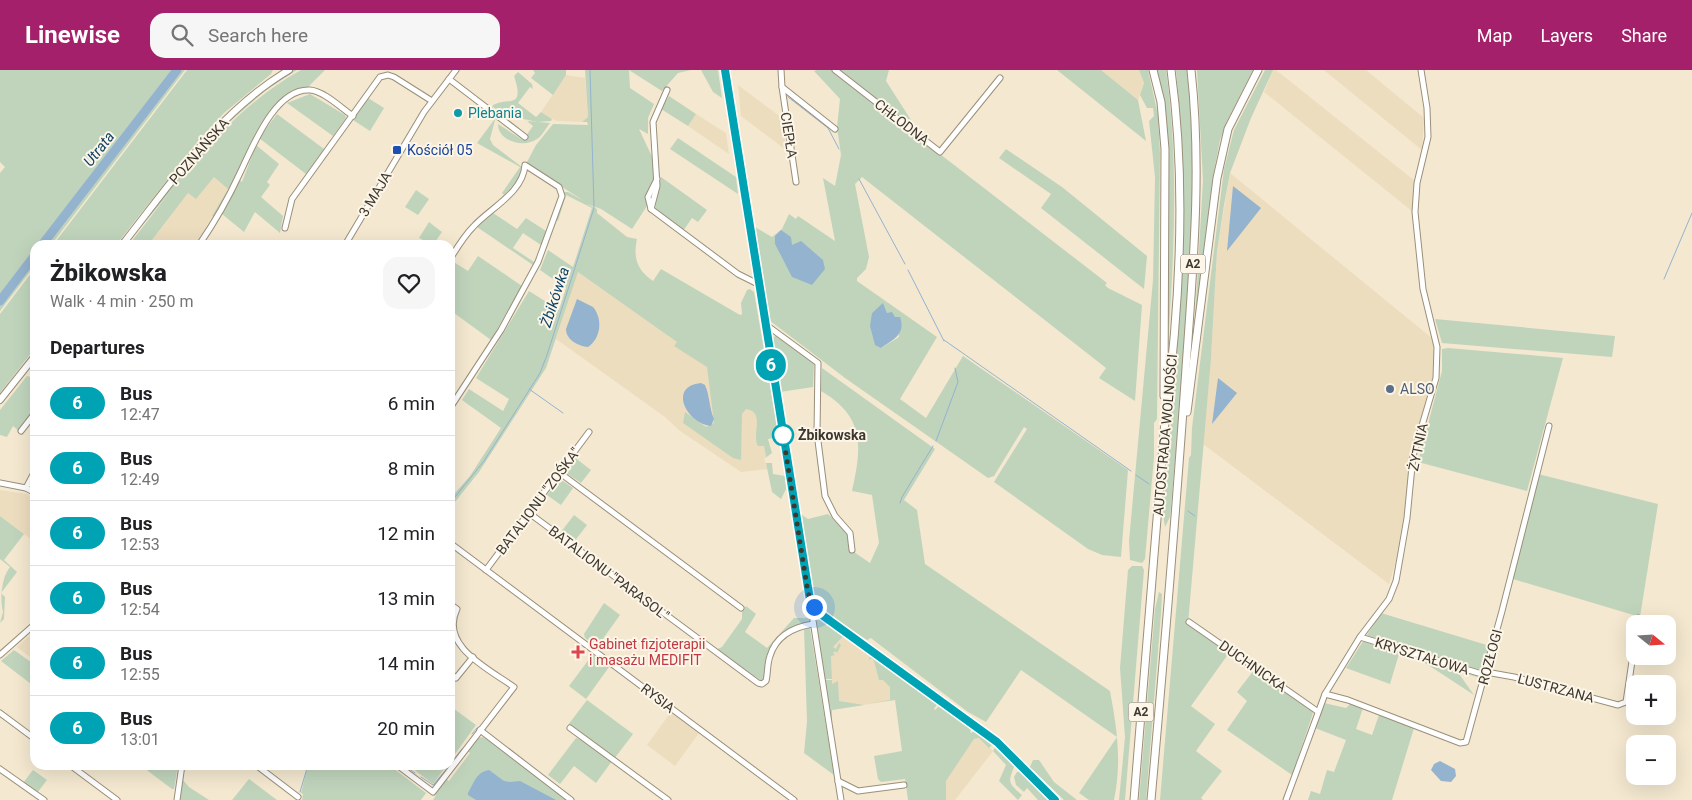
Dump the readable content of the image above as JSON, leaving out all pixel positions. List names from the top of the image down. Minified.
{"streets":{"highway":["A2","AUTOSTRADA WOLNOŚCI"],"main road":["POZNAŃSKA"],"street":["CHŁODNA","CIEPŁA","3 MAJA","ŻYTNIA","BATALIONU \"ZOŚKA\"","BATALIONU \"PARASOL\"","KRYSZTAŁOWA","ROZŁOGI","DUCHNICKA","LUSTRZANA","RYSIA"]},"crossings":[["ŻYTNIA","KRYSZTAŁOWA"],["ŻYTNIA","ROZŁOGI"],["ŻYTNIA","DUCHNICKA"],["BATALIONU \"ZOŚKA\"","BATALIONU \"PARASOL\""],["BATALIONU \"ZOŚKA\"","RYSIA"],["KRYSZTAŁOWA","ROZŁOGI"],["KRYSZTAŁOWA","LUSTRZANA"],["ROZŁOGI","LUSTRZANA"]],"water":["Utrata","Żbikówka"],"places":{"other":["Plebania","ALSO","Żbikowska"],"transit":["Kościół 05"],"health":["Gabinet fizjoterapii i masażu MEDIFIT"]},"lines":["bus line 6"],"north":"right","page":{"header":"Linewise","search":"Search here","nav":["Map","Layers","Share"],"on_map":"6","heading":[["Żbikowska","Walk · 4 min · 250 m"],"Departures"],"list":[{"mark":"6","name":"Bus","note":"12:47","value":"6 min"},{"mark":"6","name":"Bus","note":"12:49","value":"8 min"},{"mark":"6","name":"Bus","note":"12:53","value":"12 min"},{"mark":"6","name":"Bus","note":"12:54","value":"13 min"},{"mark":"6","name":"Bus","note":"12:55","value":"14 min"},{"mark":"6","name":"Bus","note":"13:01","value":"20 min"}],"map_buttons":["+","−"]}}
